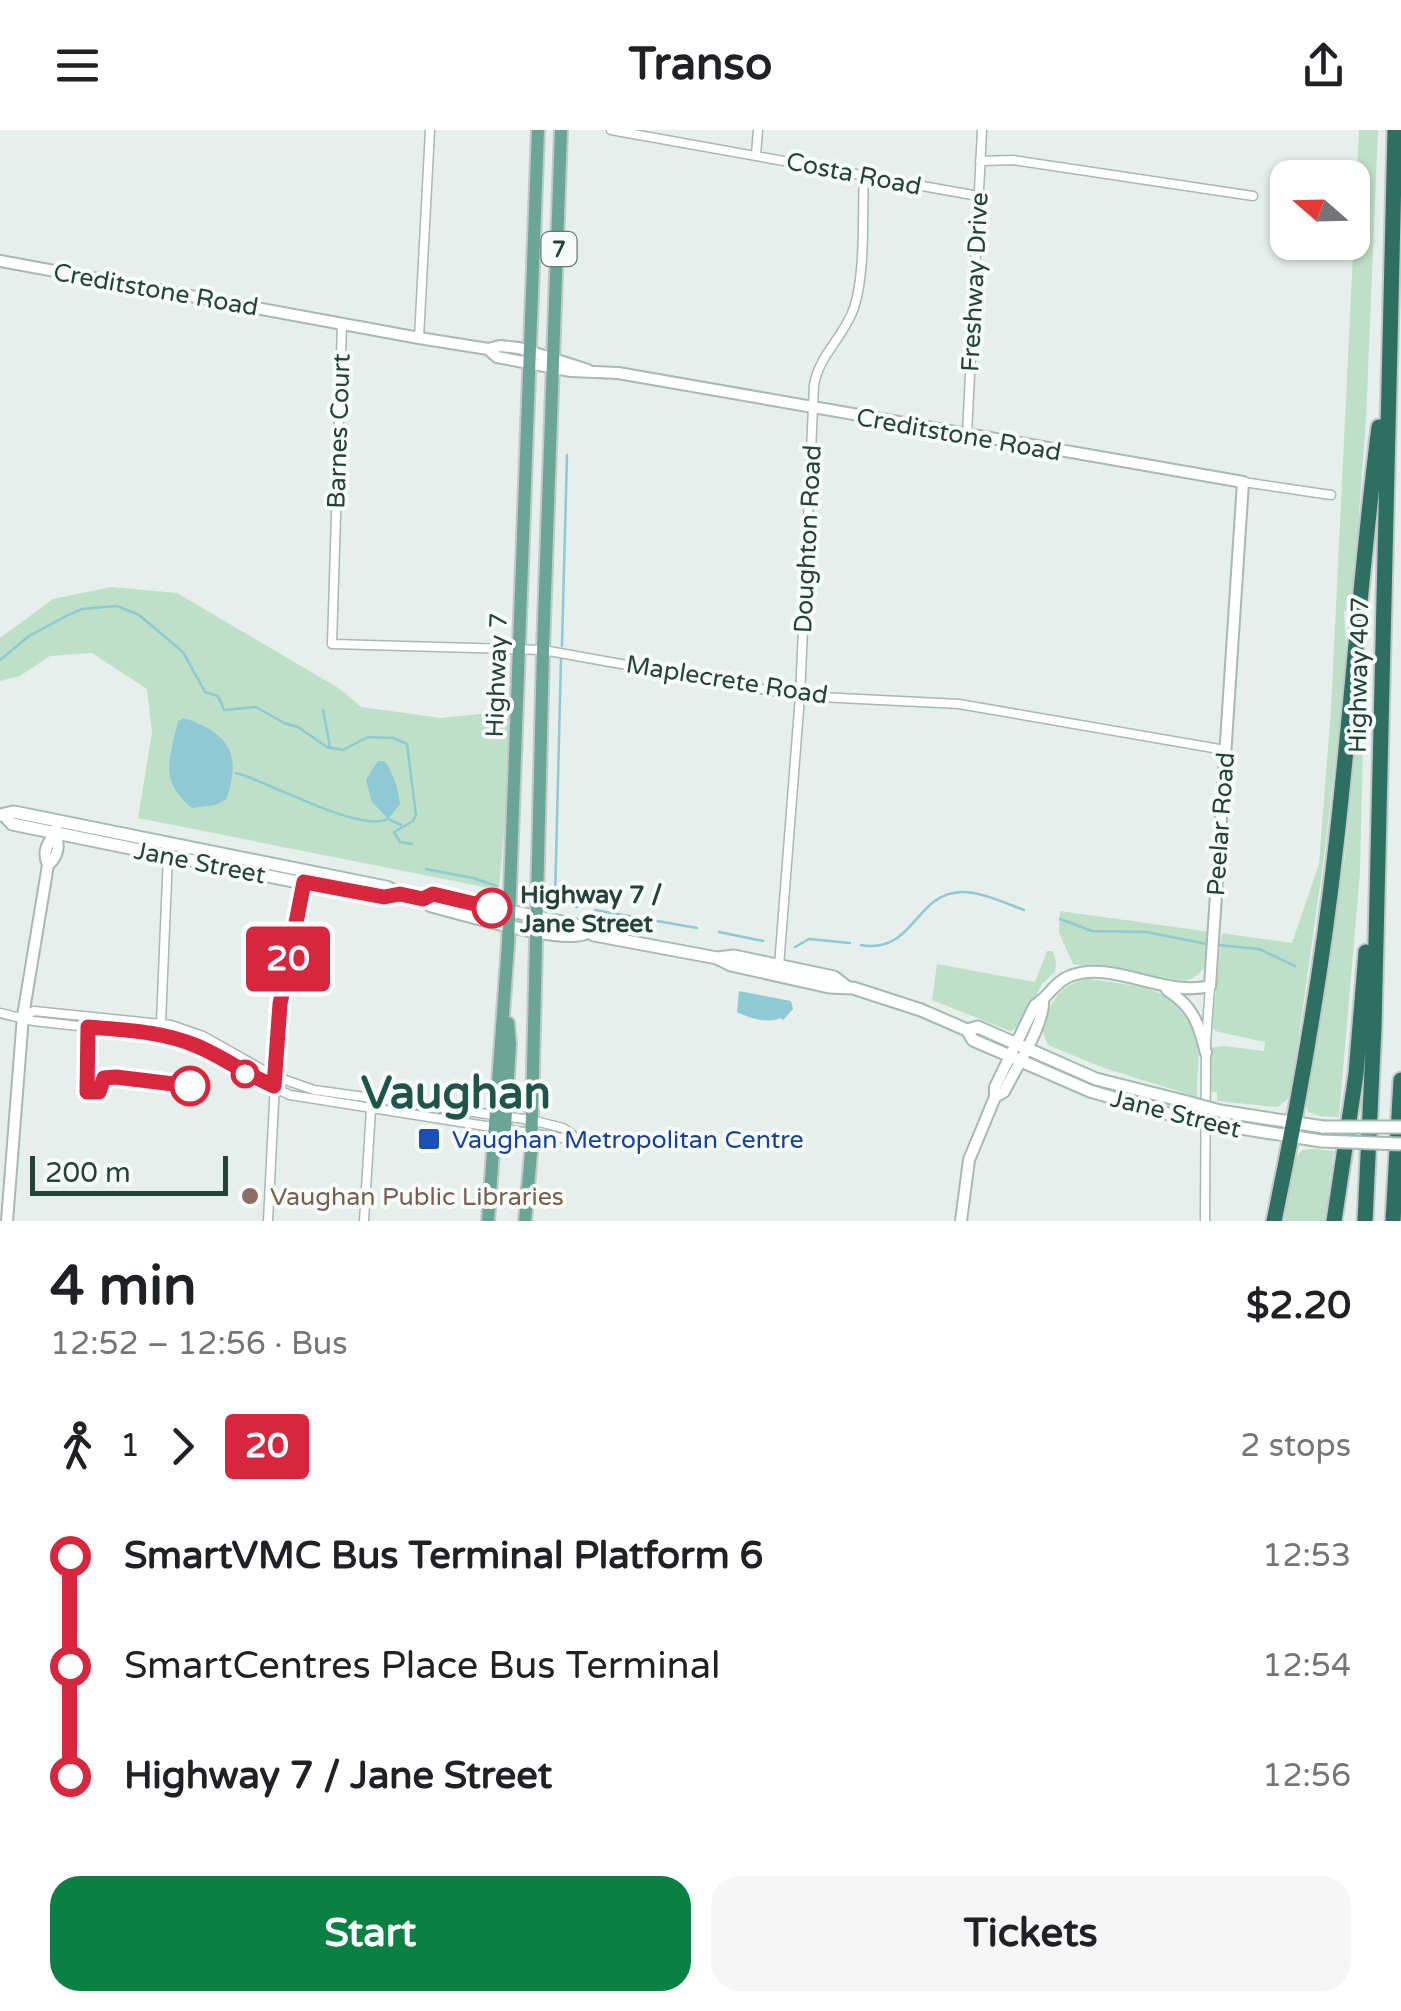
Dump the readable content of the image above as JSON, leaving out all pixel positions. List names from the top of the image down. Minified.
{"streets":{"highway":["Highway 407"],"main road":["7","Highway 7","Jane Street"],"street":["Costa Road","Freshway Drive","Creditstone Road","Barnes Court","Doughton Road","Maplecrete Road","Peelar Road"]},"crossings":[["Costa Road","Freshway Drive"],["Costa Road","Doughton Road"],["Freshway Drive","Creditstone Road"],["Creditstone Road","Barnes Court"],["Creditstone Road","Doughton Road"],["Creditstone Road","Highway 7"],["Creditstone Road","Peelar Road"],["Barnes Court","Maplecrete Road"],["Doughton Road","Maplecrete Road"],["Doughton Road","Jane Street"],["Highway 7","Maplecrete Road"],["Highway 7","Jane Street"],["Maplecrete Road","Peelar Road"]],"districts":["Vaughan"],"places":{"other":["Highway 7 / Jane Street","Vaughan Public Libraries"],"transit":["Vaughan Metropolitan Centre"]},"lines":["bus line 20"],"scale_bar":"200 m","north":"left","page":{"header":"Transo","on_map":"20","scale":"200 m","heading":["4 min","12:52 – 12:56 · Bus","$2.20"],"legs":["1","20","2 stops"],"list":[{"name":"SmartVMC Bus Terminal Platform 6","value":"12:53"},{"name":"SmartCentres Place Bus Terminal","value":"12:54"},{"name":"Highway 7 / Jane Street","value":"12:56"}],"buttons":["Start","Tickets"]}}
